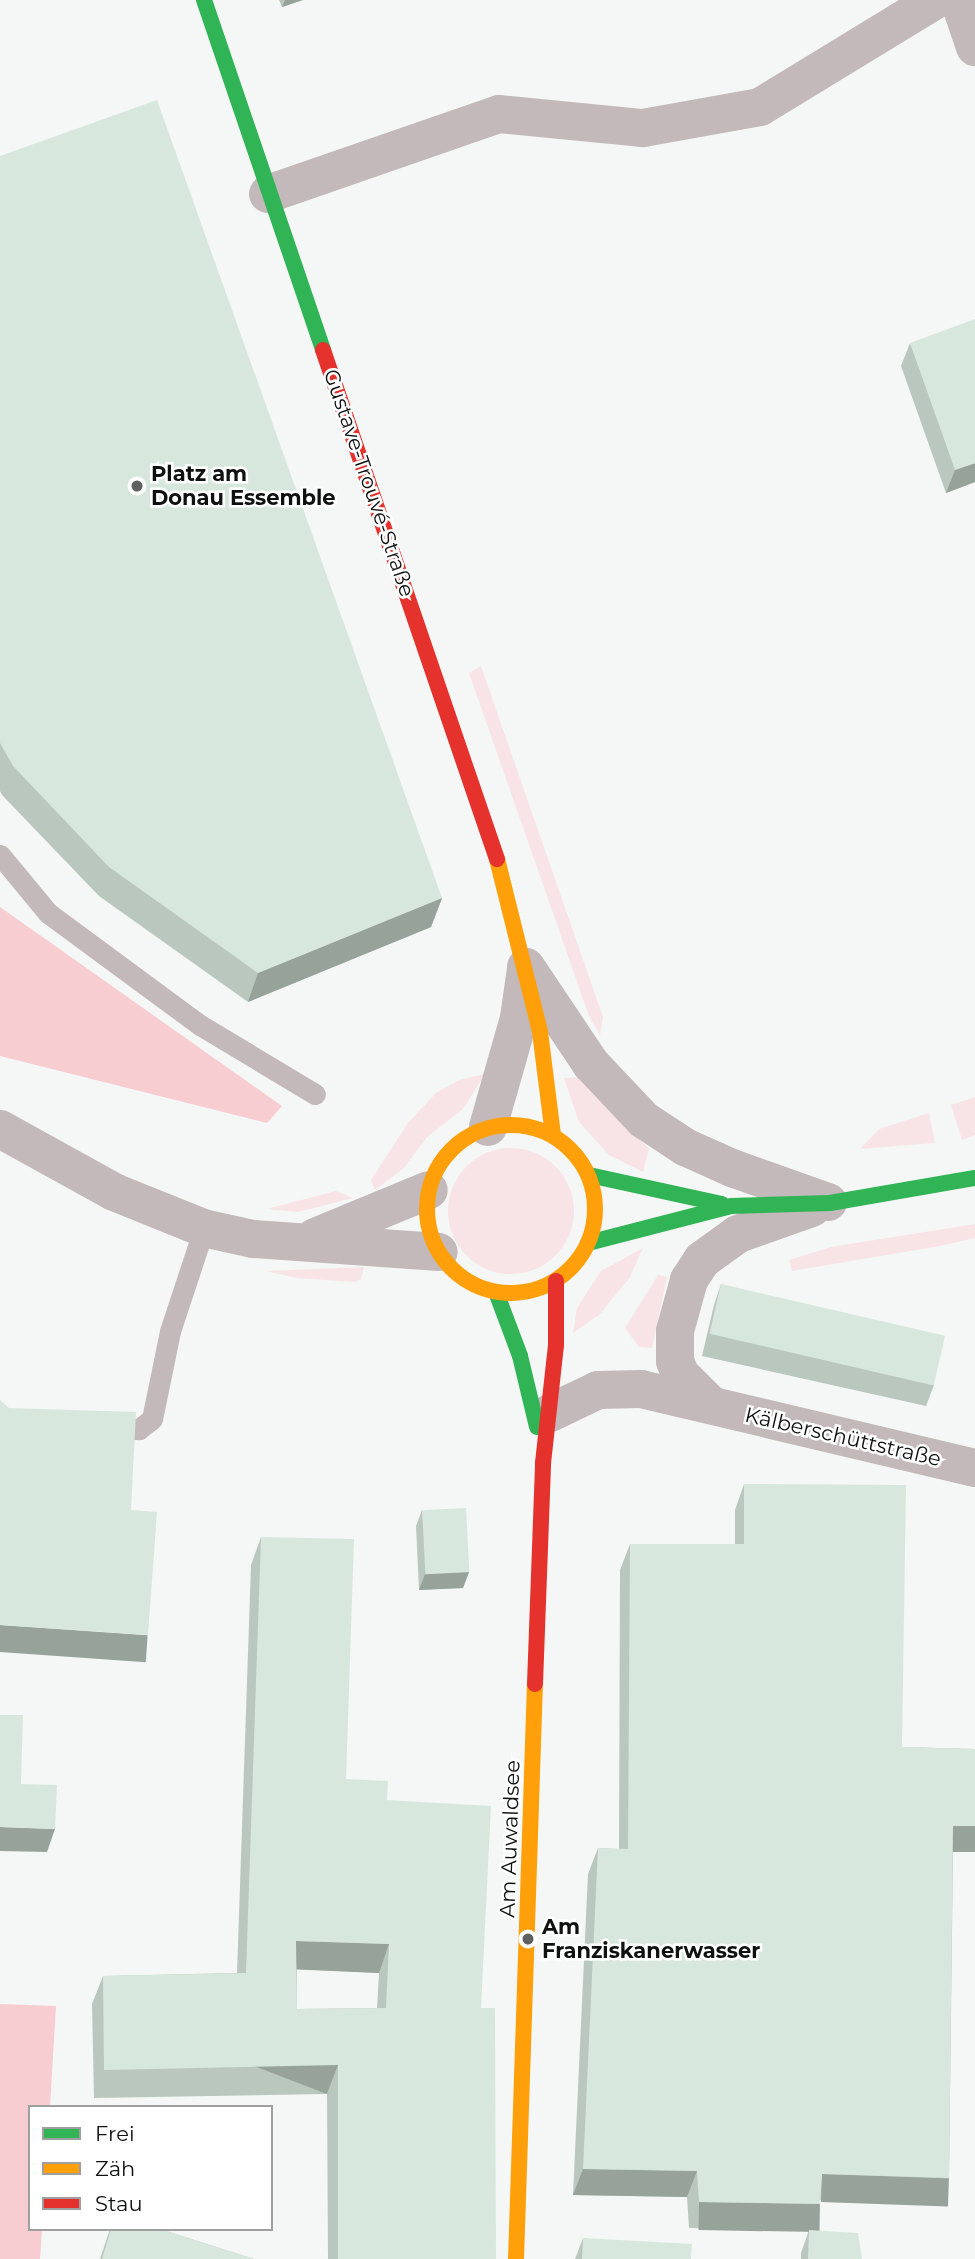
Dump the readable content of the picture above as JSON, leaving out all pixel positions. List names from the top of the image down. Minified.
{"streets":{"street":["Gustave-Trouvé-Straße","Kälberschüttstraße","Am Auwaldsee"]},"crossings":[["Gustave-Trouvé-Straße","Am Auwaldsee"],["Kälberschüttstraße","Am Auwaldsee"]],"places":["Platz am Donau Essemble","Am Franziskanerwasser"],"legend":["Frei","Zäh","Stau"]}
